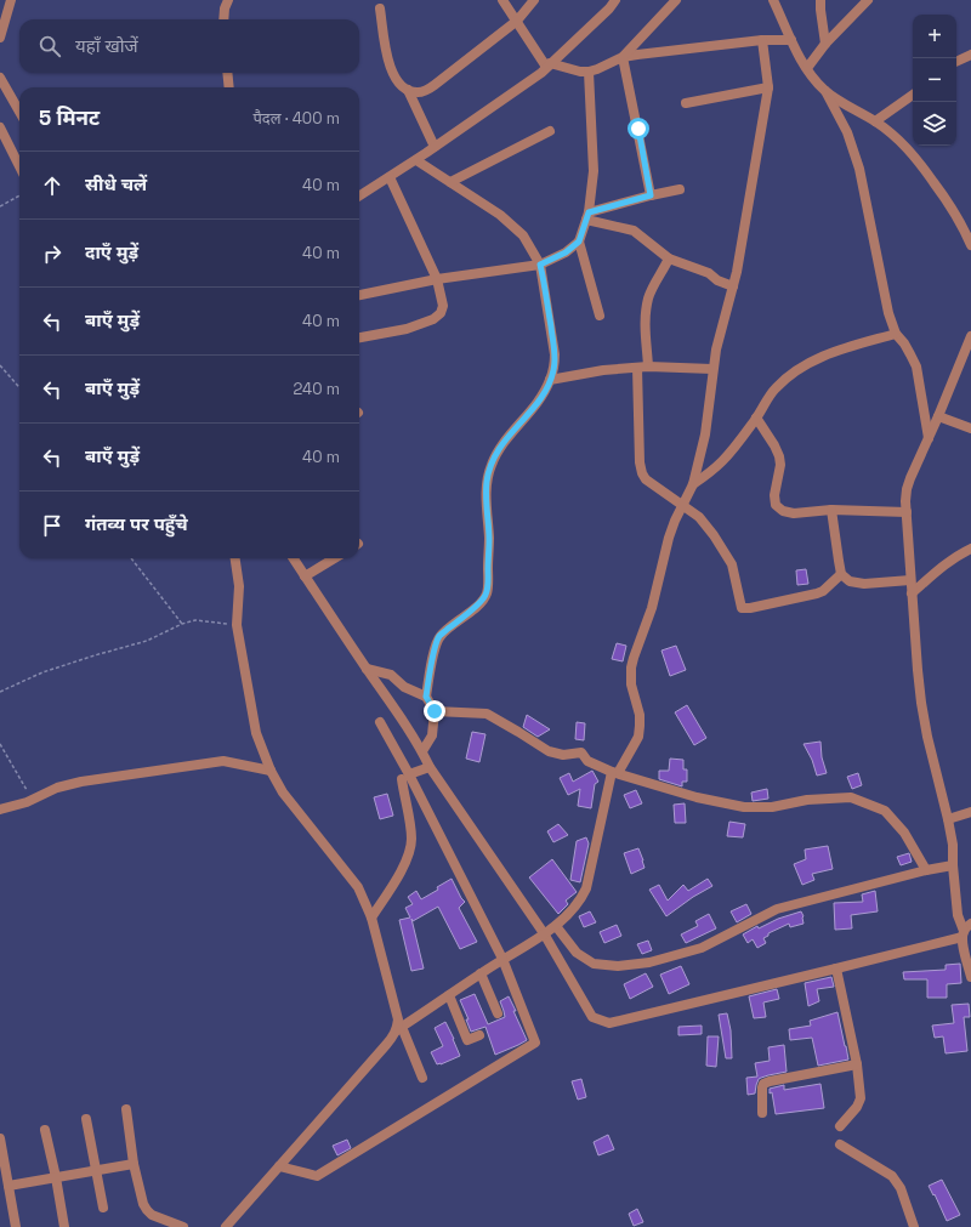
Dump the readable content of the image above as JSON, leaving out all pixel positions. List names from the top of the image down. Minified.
{"page":{"map_buttons":["+","−"],"search":"यहाँ खोजें","heading":["5 मिनट","पैदल · 400 m"],"list":[["सीधे चलें","40 m"],["दाएँ मुड़ें","40 m"],["बाएँ मुड़ें","40 m"],["बाएँ मुड़ें","240 m"],["बाएँ मुड़ें","40 m"],"गंतव्य पर पहुँचे"]}}
